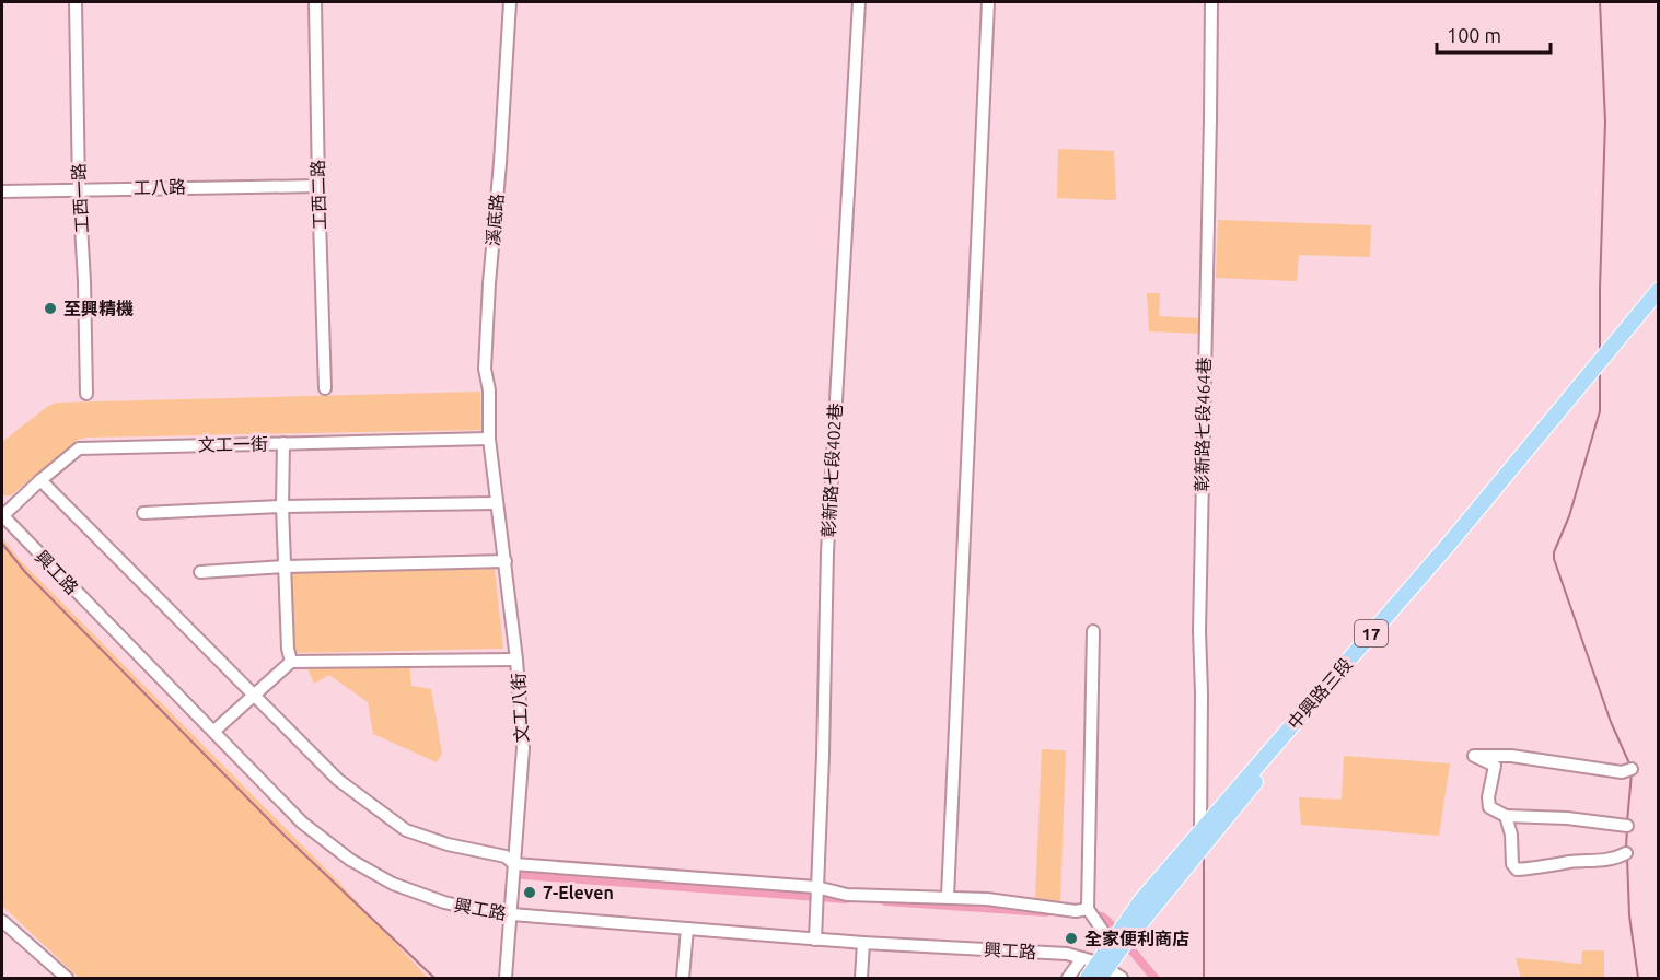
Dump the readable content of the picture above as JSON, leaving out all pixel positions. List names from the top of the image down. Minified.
{"streets":{"main road":["17","中興路三段"],"street":["工八路","工西二路","工西一路","溪底路","彰新路七段464巷","文工一街","彰新路七段402巷","興工路","文工八街"]},"crossings":[["工八路","工西二路"],["工八路","工西一路"],["溪底路","文工一街"],["溪底路","文工八街"],["彰新路七段464巷","中興路三段"],["文工一街","興工路"],["文工一街","文工八街"],["彰新路七段402巷","興工路"],["興工路","中興路三段"],["興工路","文工八街"]],"places":["至興精機","7-Eleven","全家便利商店"],"scale_bar":"100 m"}
